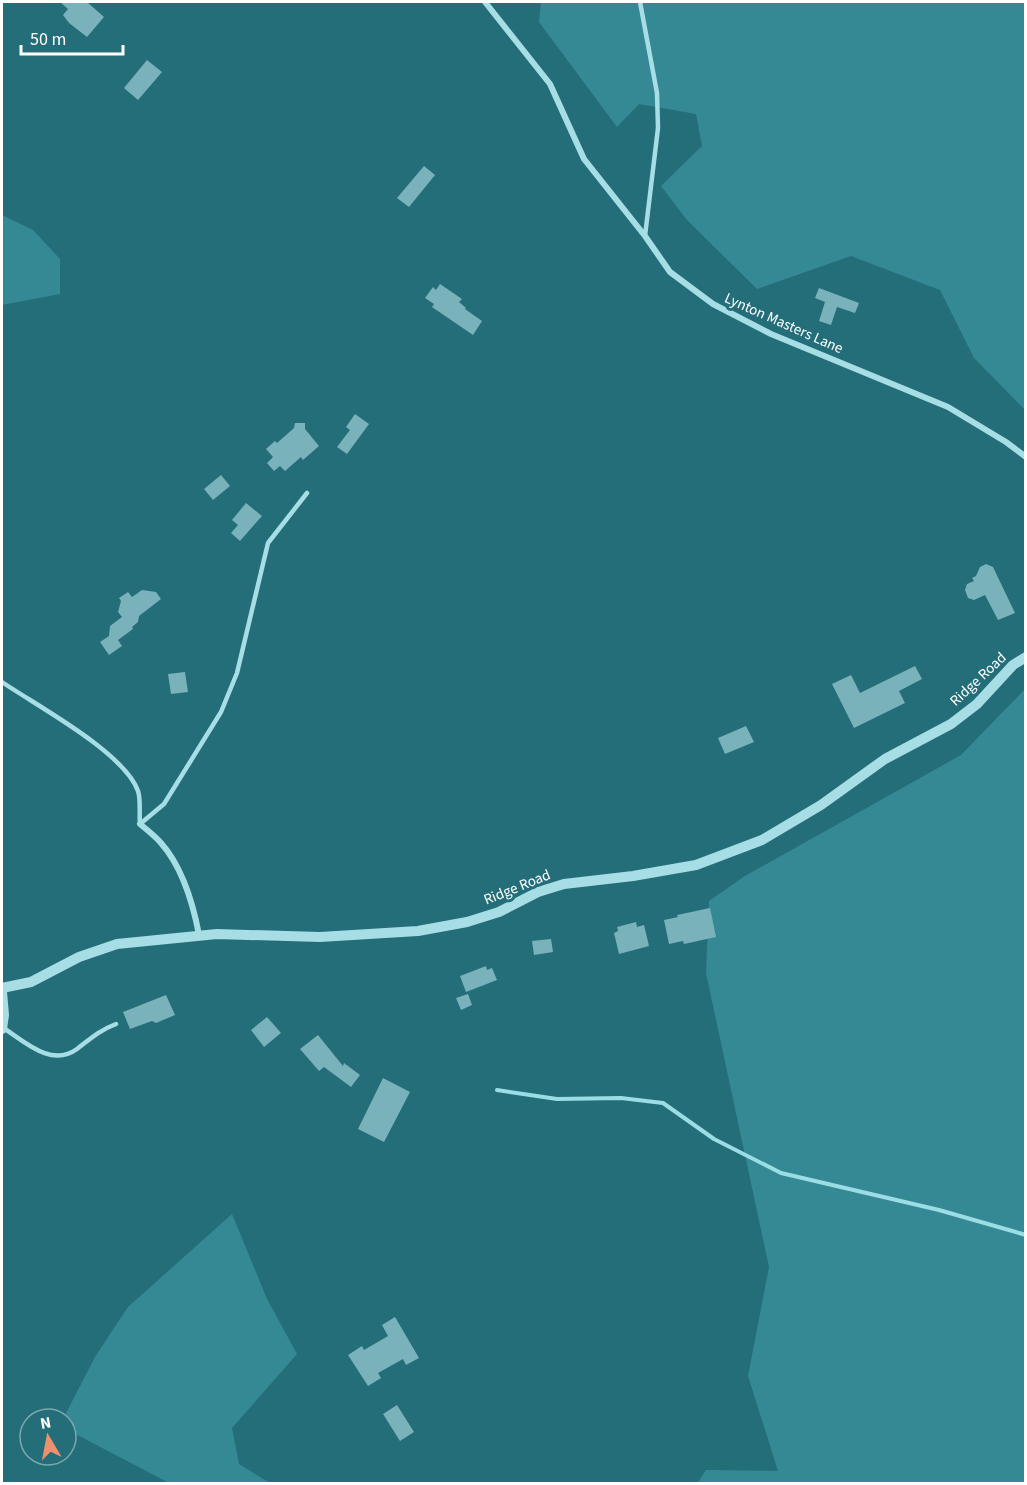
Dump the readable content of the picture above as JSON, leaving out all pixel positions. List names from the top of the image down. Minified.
{"streets":{"street":["Lynton Masters Lane","Ridge Road"]},"scale_bar":"50 m","north":"top"}
